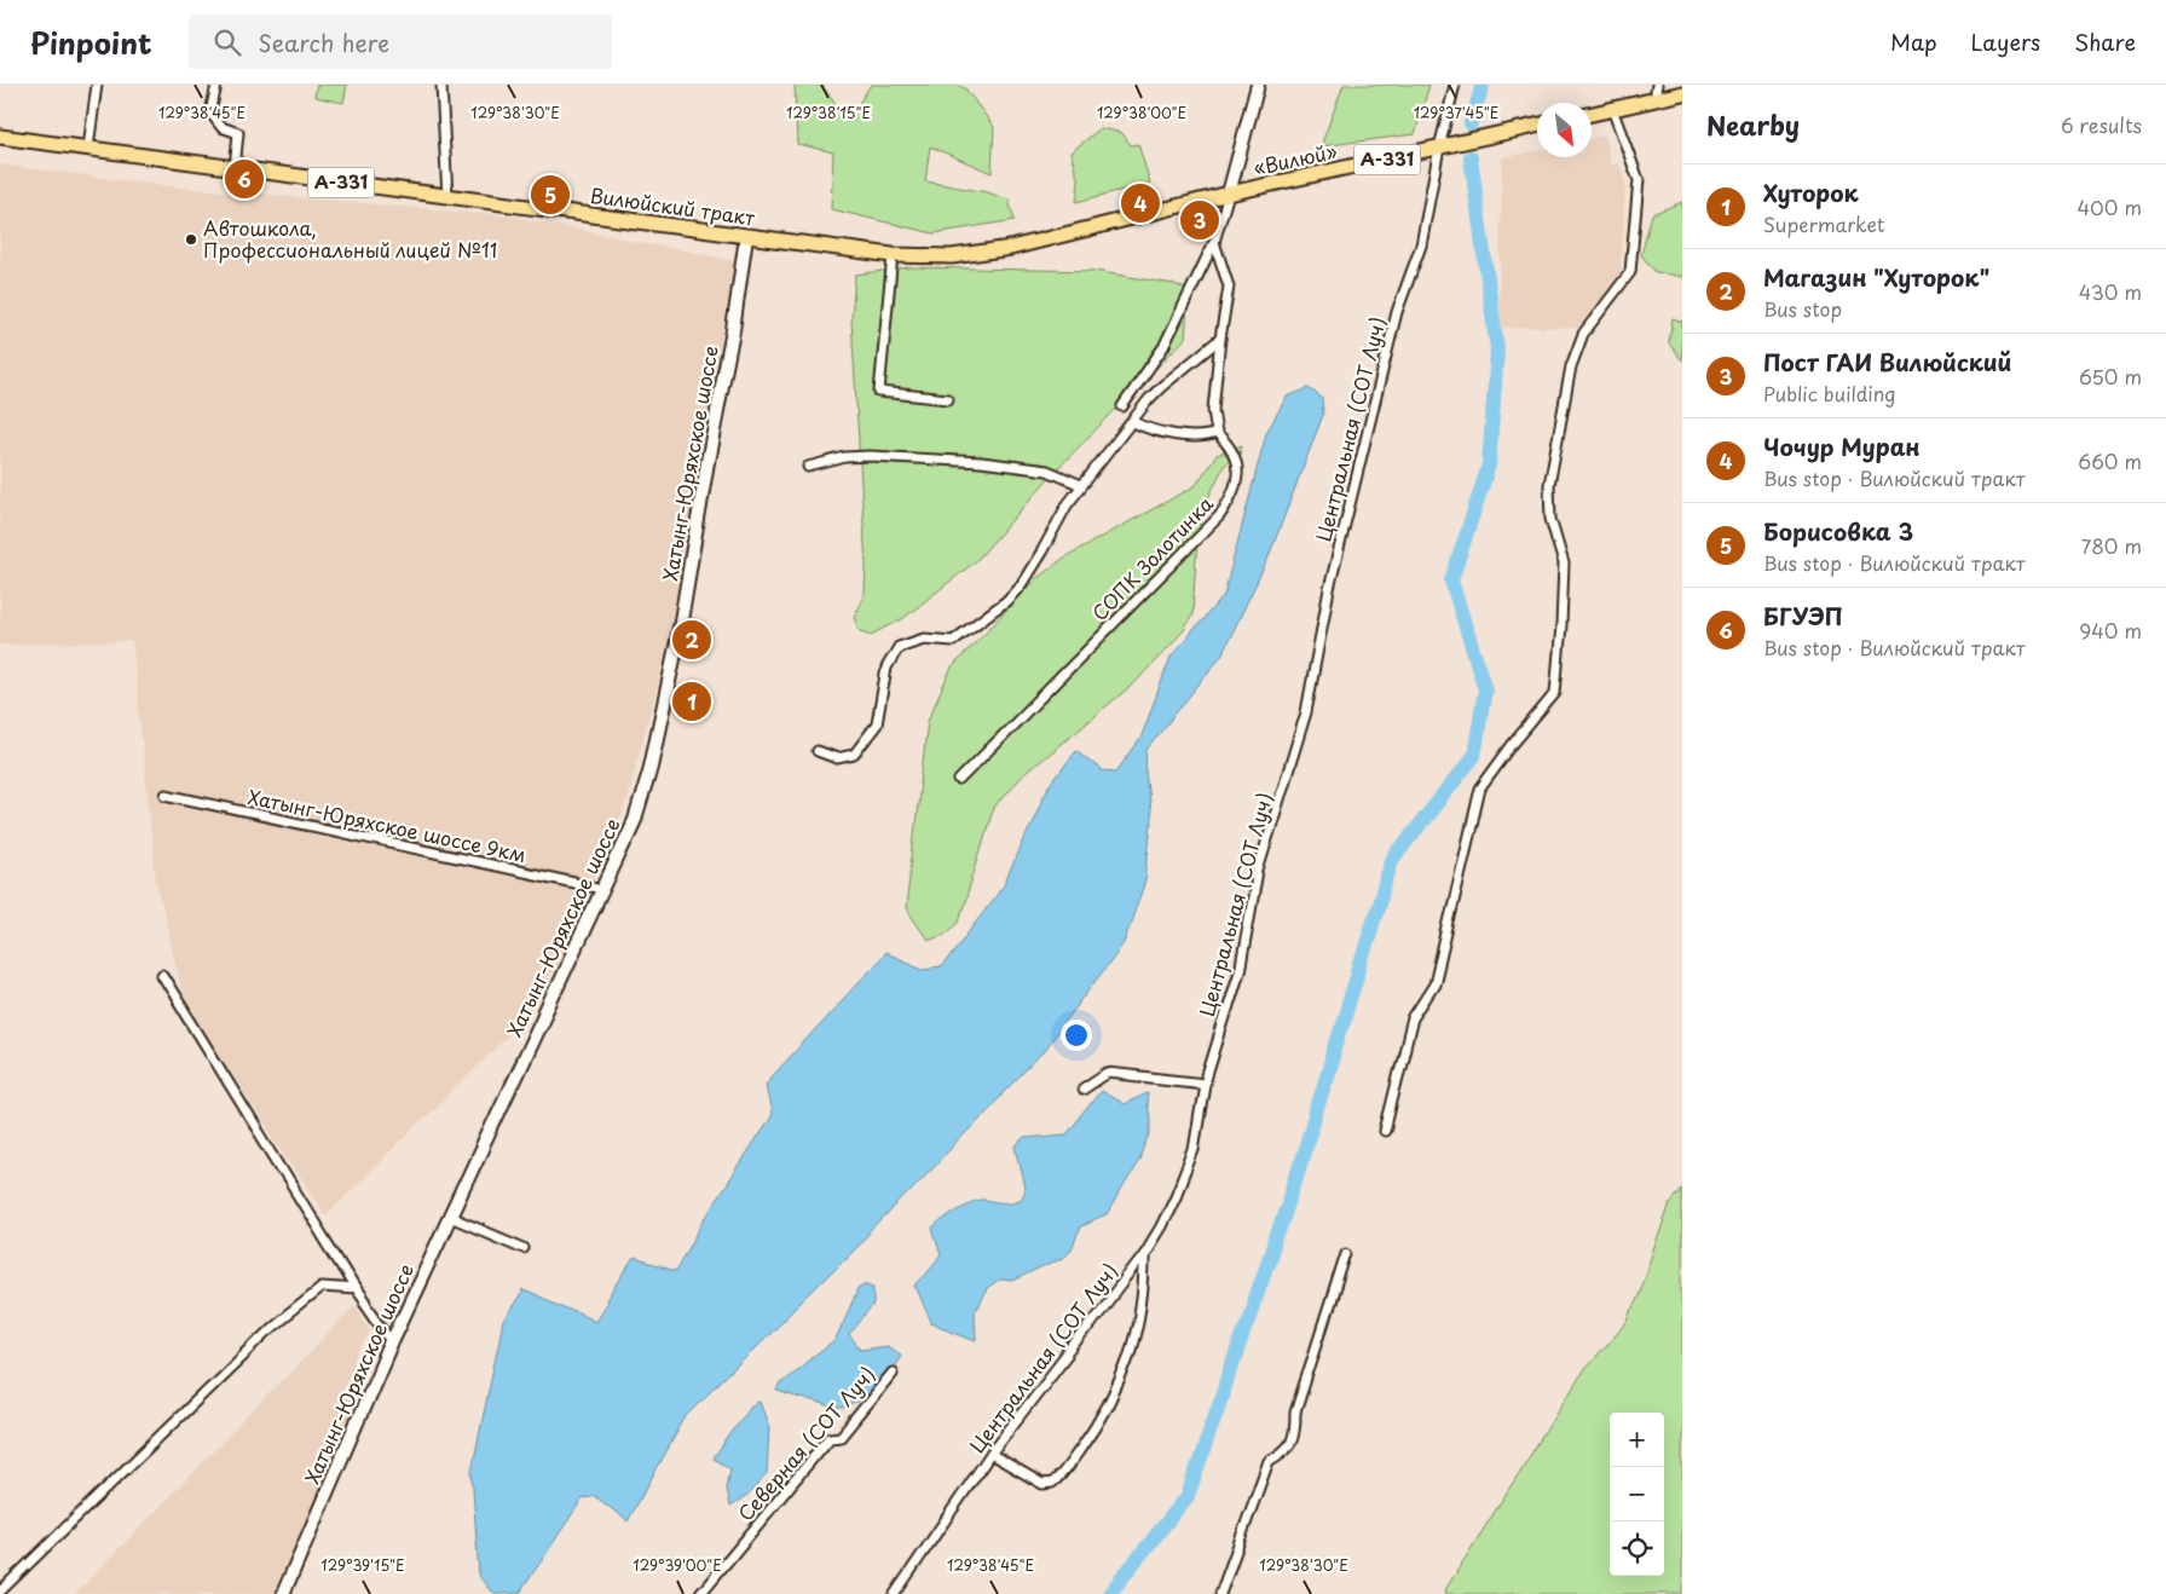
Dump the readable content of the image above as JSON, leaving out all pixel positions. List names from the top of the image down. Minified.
{"streets":{"main road":["«Вилюй»","А-331","Вилюйский тракт","Хатынг-Юряхское шоссе"],"street":["Центральная (СОТ Луч)","СОПК Золотинка","Хатынг-Юряхское шоссе 9км","Северная (СОТ Луч)"]},"crossings":[["«Вилюй»","Вилюйский тракт"],["«Вилюй»","Центральная (СОТ Луч)"],["Вилюйский тракт","Хатынг-Юряхское шоссе"],["Хатынг-Юряхское шоссе","Хатынг-Юряхское шоссе 9км"]],"places":["Автошкола, Профессиональный лицей №11"],"north":"bottom right","page":{"header":"Pinpoint","search":"Search here","nav":["Map","Layers","Share"],"heading":["Nearby","6 results"],"pins":["6","5","4","3","2","1"],"list":[{"mark":"1","name":"Хуторок","note":"Supermarket","value":"400 m"},{"mark":"2","name":"Магазин \"Хуторок\"","note":"Bus stop","value":"430 m"},{"mark":"3","name":"Пост ГАИ Вилюйский","note":"Public building","value":"650 m"},{"mark":"4","name":"Чочур Муран","note":"Bus stop · Вилюйский тракт","value":"660 m"},{"mark":"5","name":"Борисовка 3","note":"Bus stop · Вилюйский тракт","value":"780 m"},{"mark":"6","name":"БГУЭП","note":"Bus stop · Вилюйский тракт","value":"940 m"}],"map_buttons":["+","−"]},"coordinates":["129°38'45\"E","129°38'30\"E","129°38'15\"E","129°37'45\"E","129°38'00\"E","129°39'15\"E","129°39'00\"E"]}
